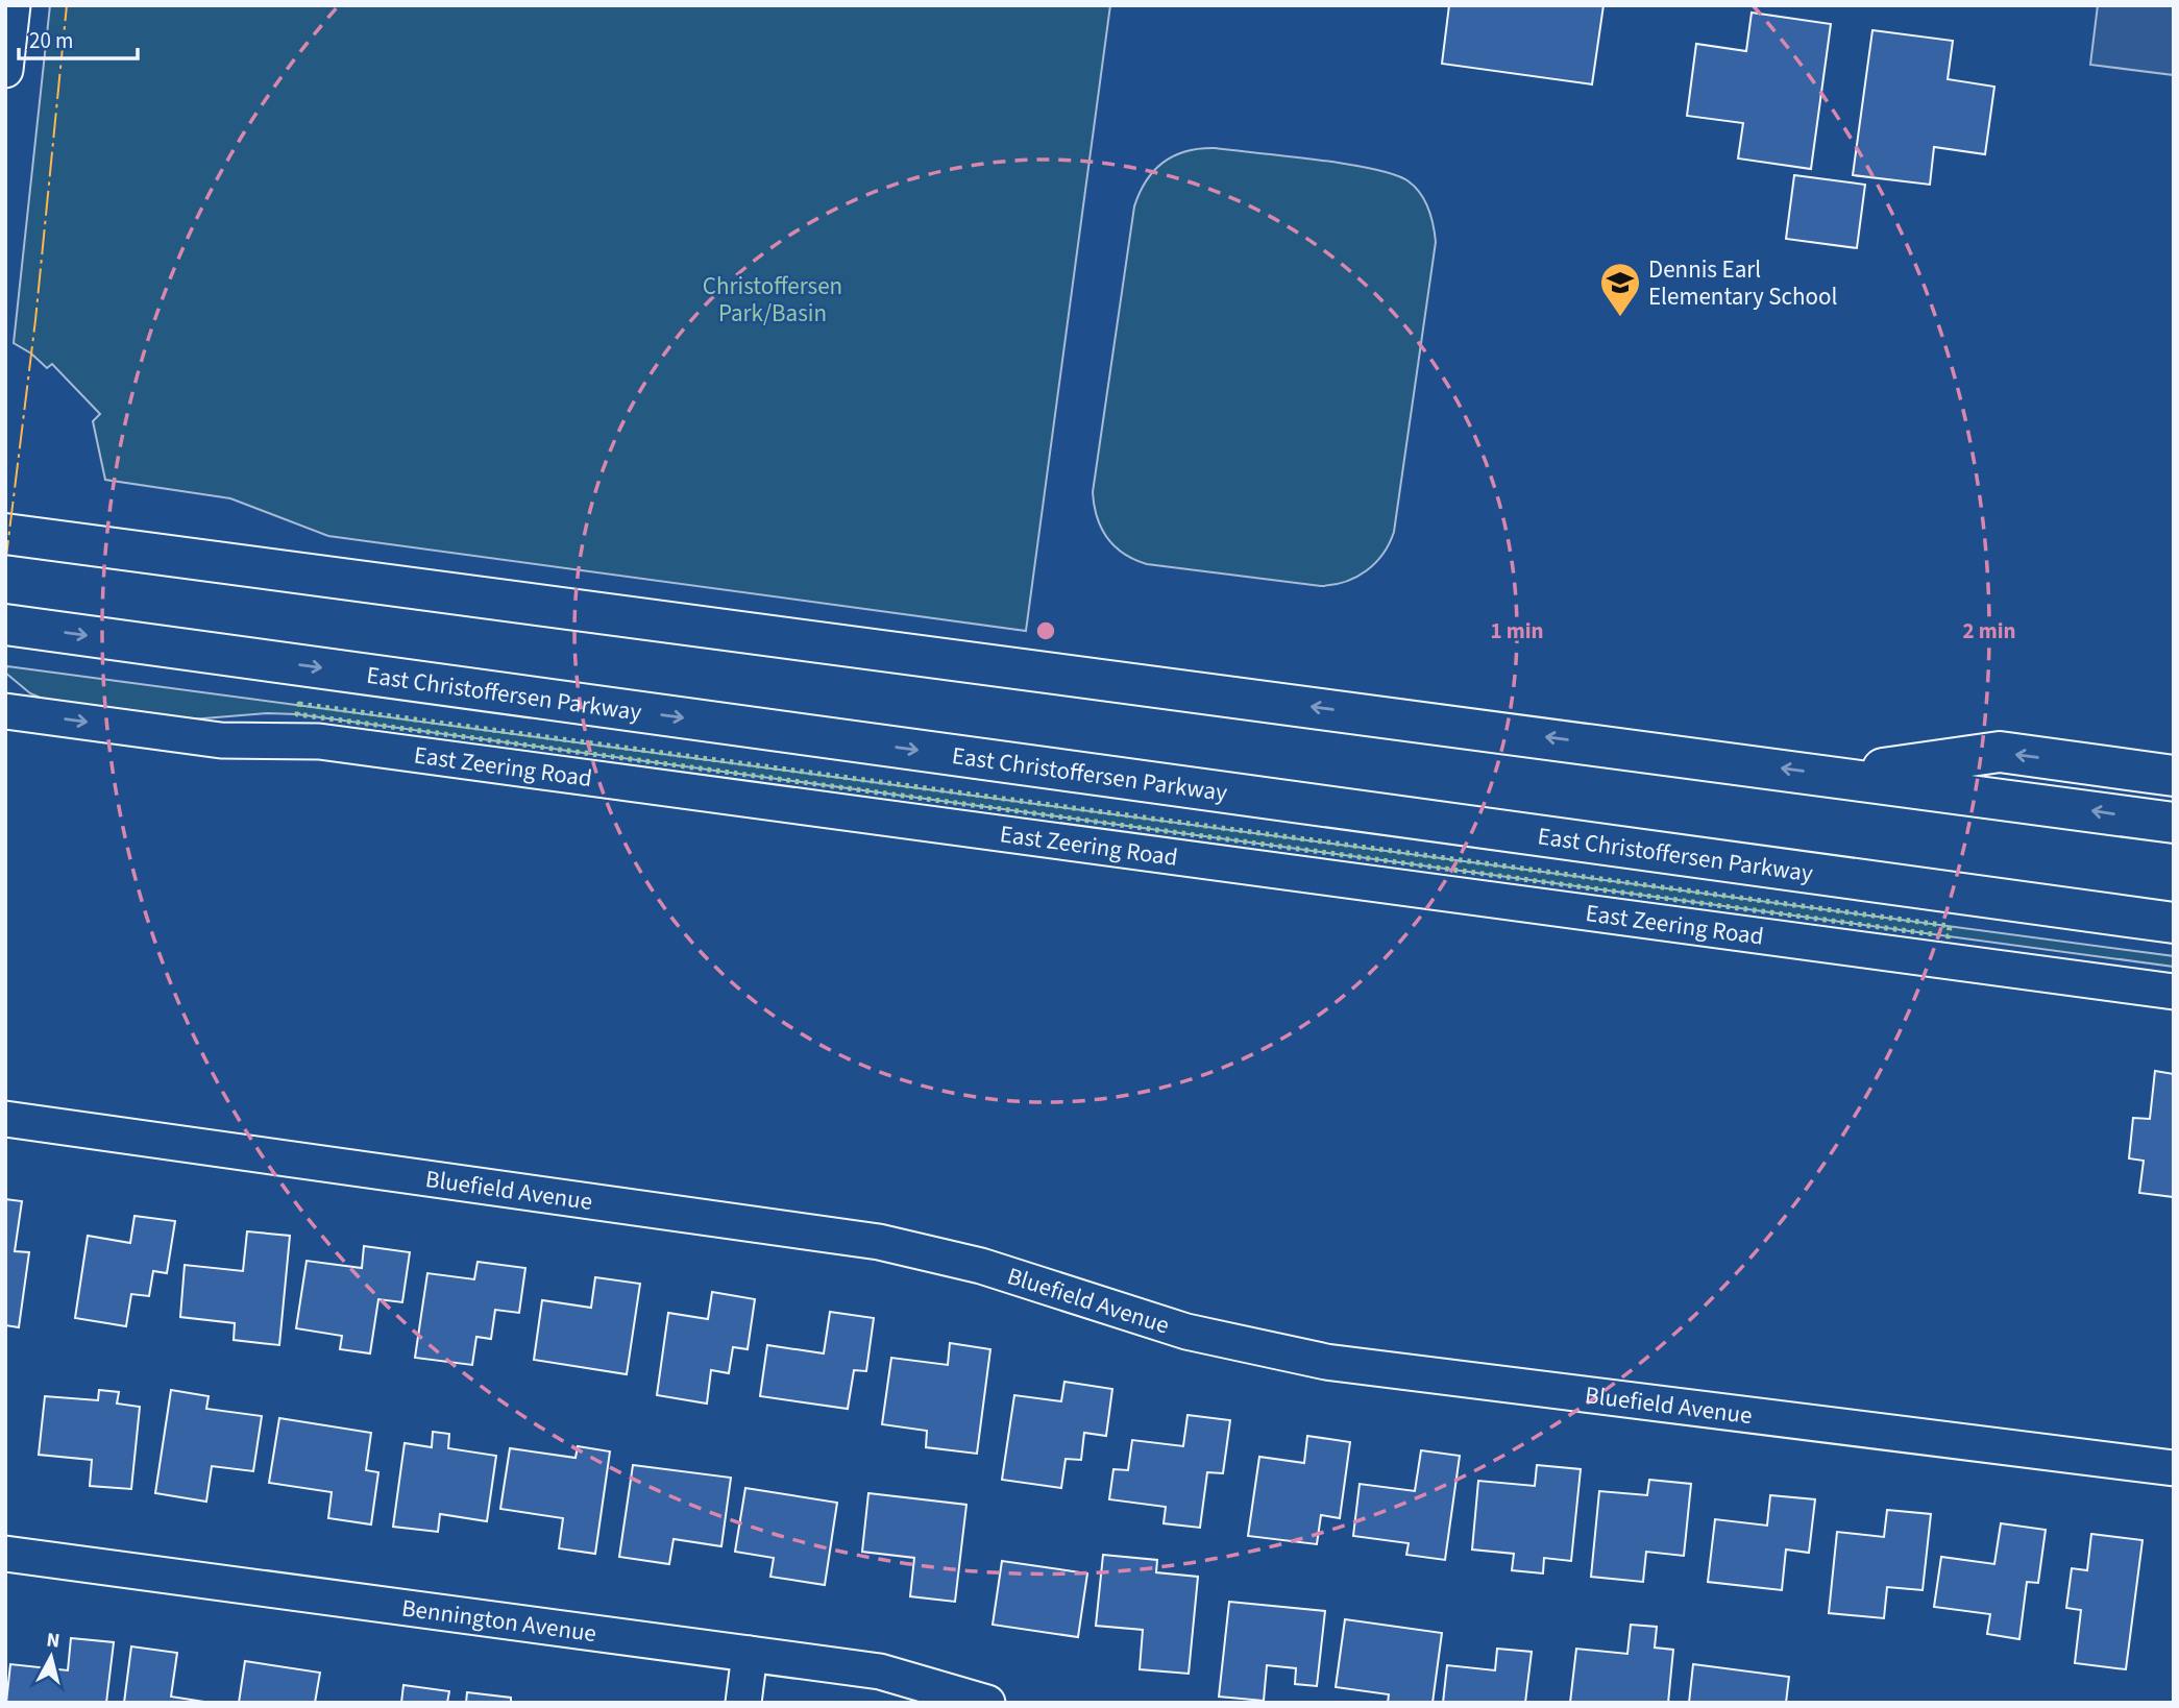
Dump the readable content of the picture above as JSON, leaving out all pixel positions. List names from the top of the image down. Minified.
{"streets":{"street":["East Christoffersen Parkway","East Zeering Road","Bluefield Avenue","Bennington Avenue"]},"parks":["Christoffersen Park/Basin"],"places":{"school or university":["Dennis Earl Elementary School"]},"scale_bar":"20 m","north":"top","rings":["1 min","2 min"]}
